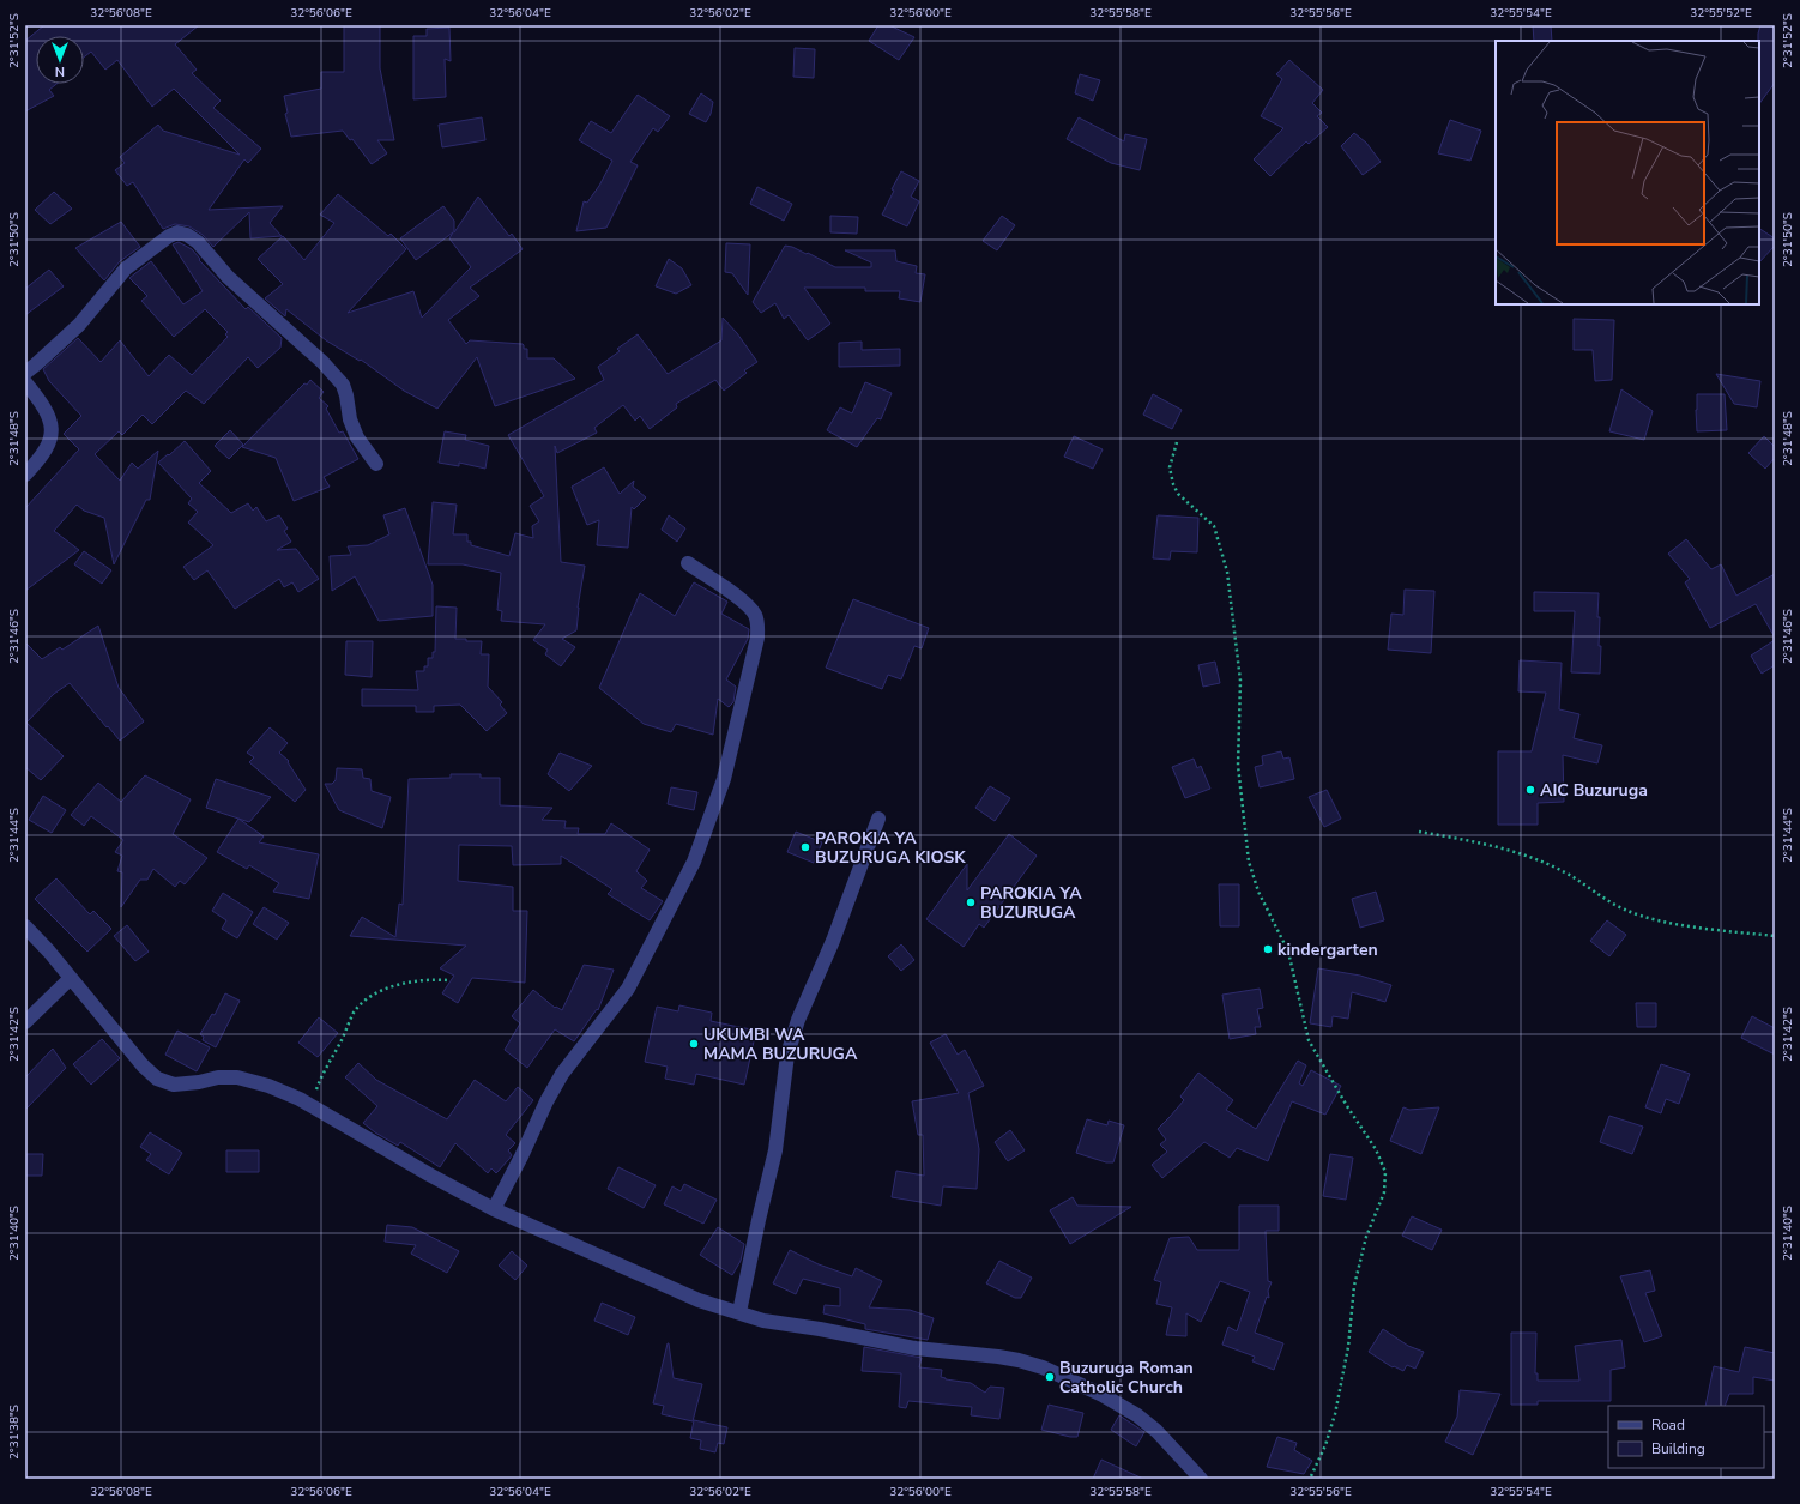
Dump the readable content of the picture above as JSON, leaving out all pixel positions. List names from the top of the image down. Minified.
{"places":["AIC Buzuruga","PAROKIA YA BUZURUGA KIOSK","PAROKIA YA BUZURUGA","kindergarten","UKUMBI WA MAMA BUZURUGA","Buzuruga Roman Catholic Church"],"legend":["Road","Building"],"north":"bottom","coordinates":["32°56'08\"E","32°56'06\"E","32°56'04\"E","32°56'02\"E","32°56'00\"E","32°55'58\"E","32°55'56\"E","32°55'54\"E","32°55'52\"E","2°31'52\"S","2°31'50\"S","2°31'48\"S","2°31'46\"S","2°31'44\"S","2°31'42\"S","2°31'40\"S","2°31'38\"S"]}
